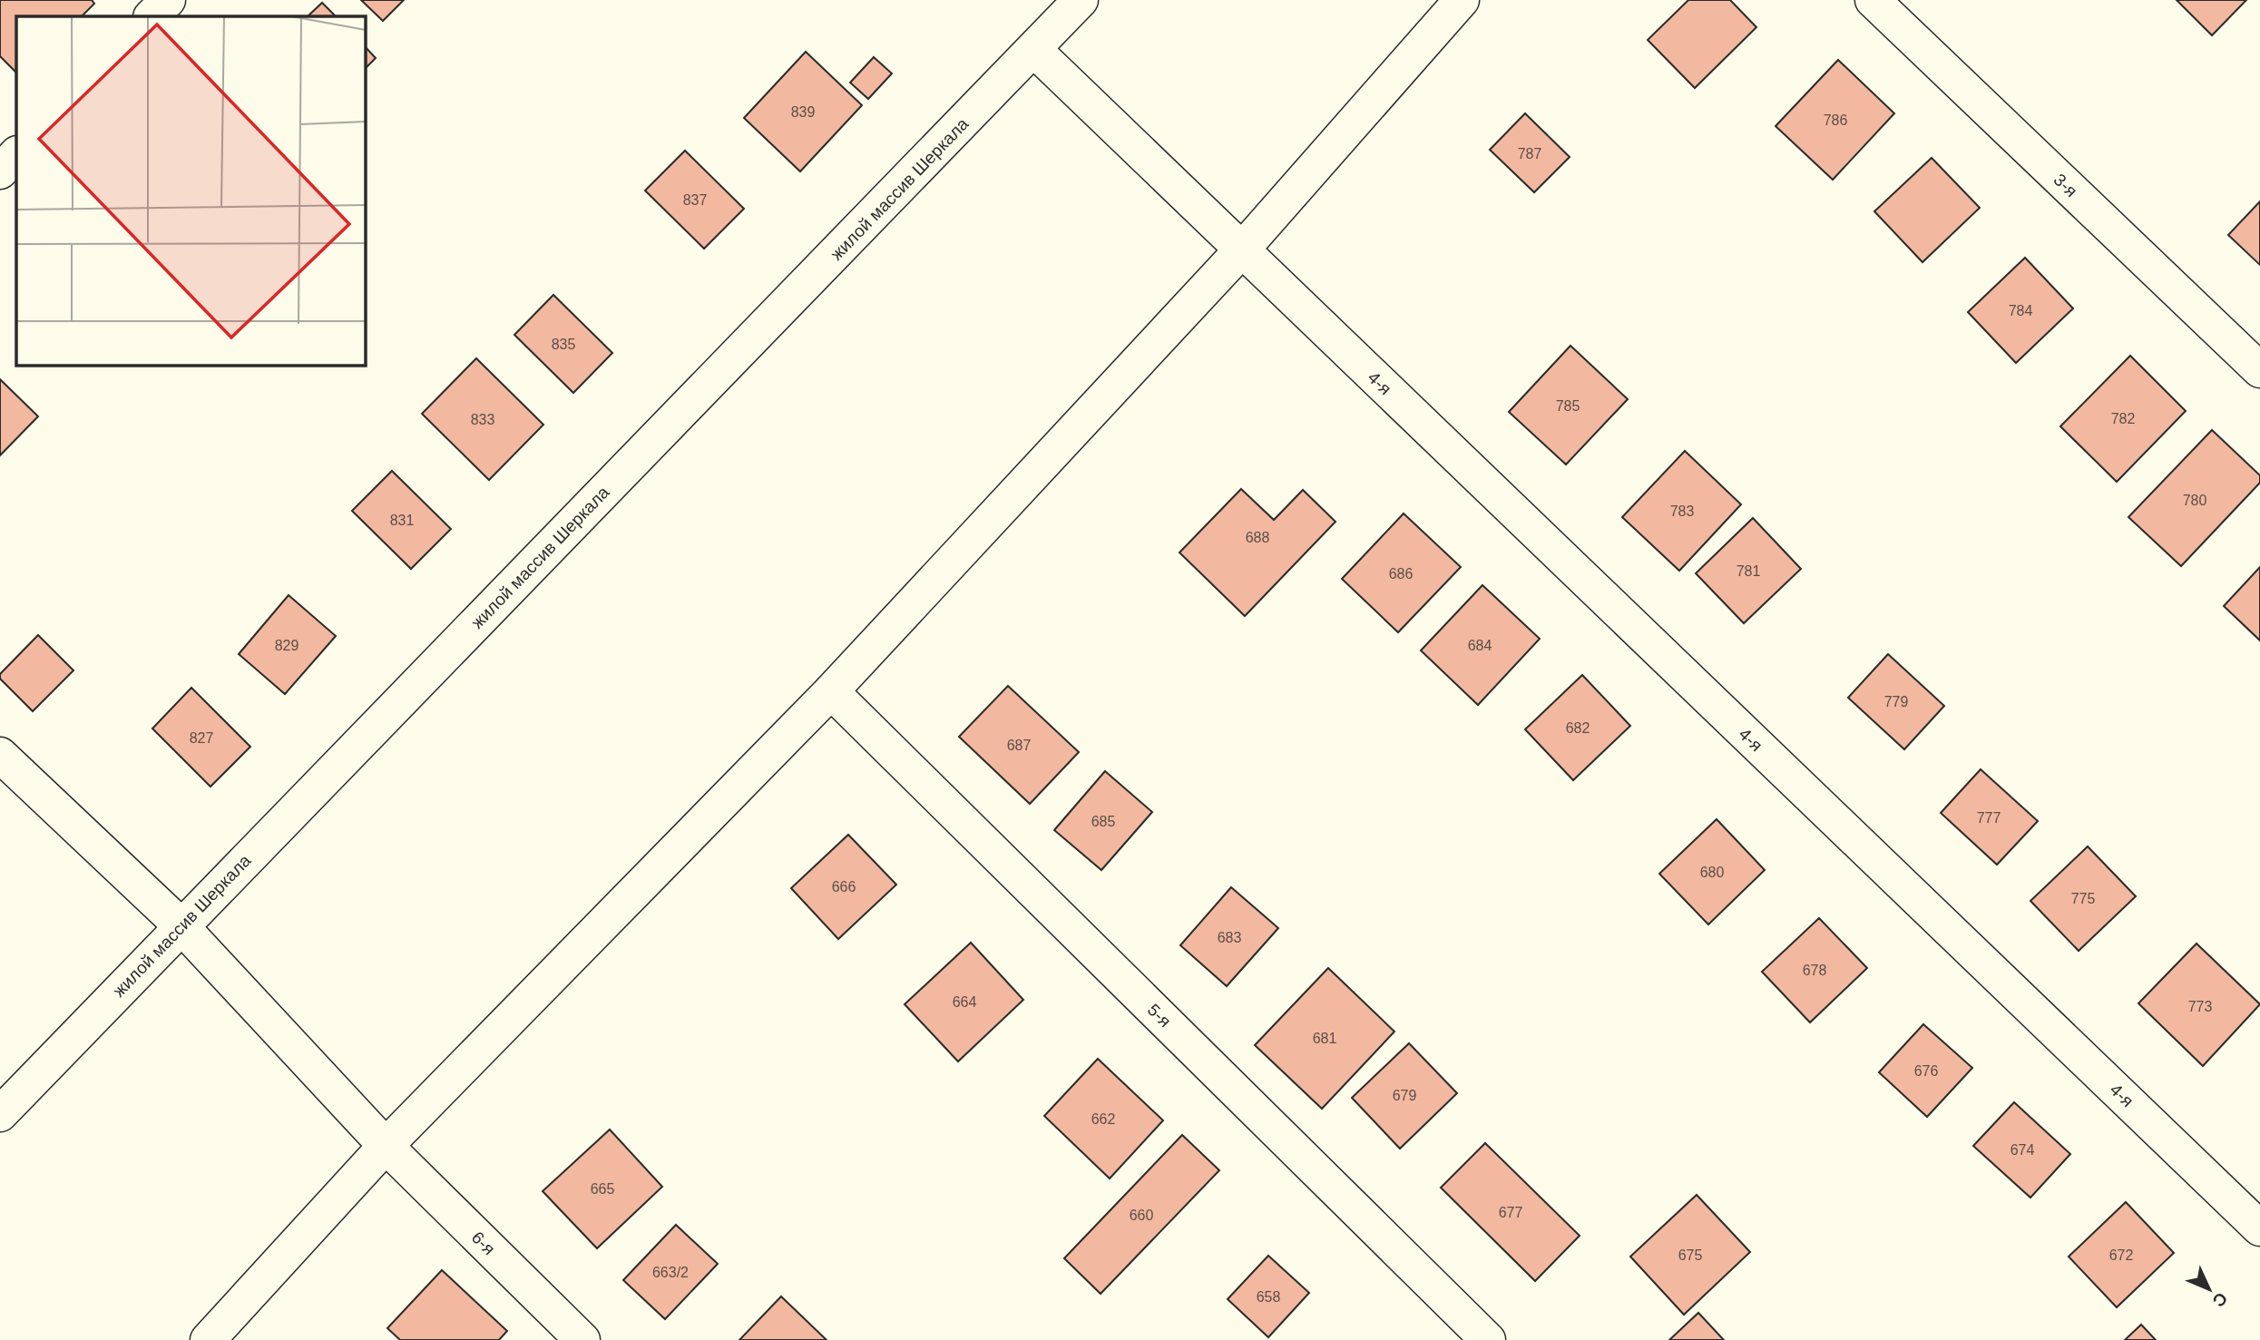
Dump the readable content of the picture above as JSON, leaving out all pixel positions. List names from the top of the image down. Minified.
{"streets":{"street":["3-я","жилой массив Шеркала","4-я","5-я","6-я"]},"crossings":[["жилой массив Шеркала","4-я"],["жилой массив Шеркала","6-я"]],"house_numbers":["839","786","787","837","784","835","785","782","833","780","783","831","688","781","686","829","684","779","682","827","687","777","685","680","666","775","683","678","664","773","681","676","679","662","674","665","677","660","675","672","663/2","658"],"north":"bottom right"}
